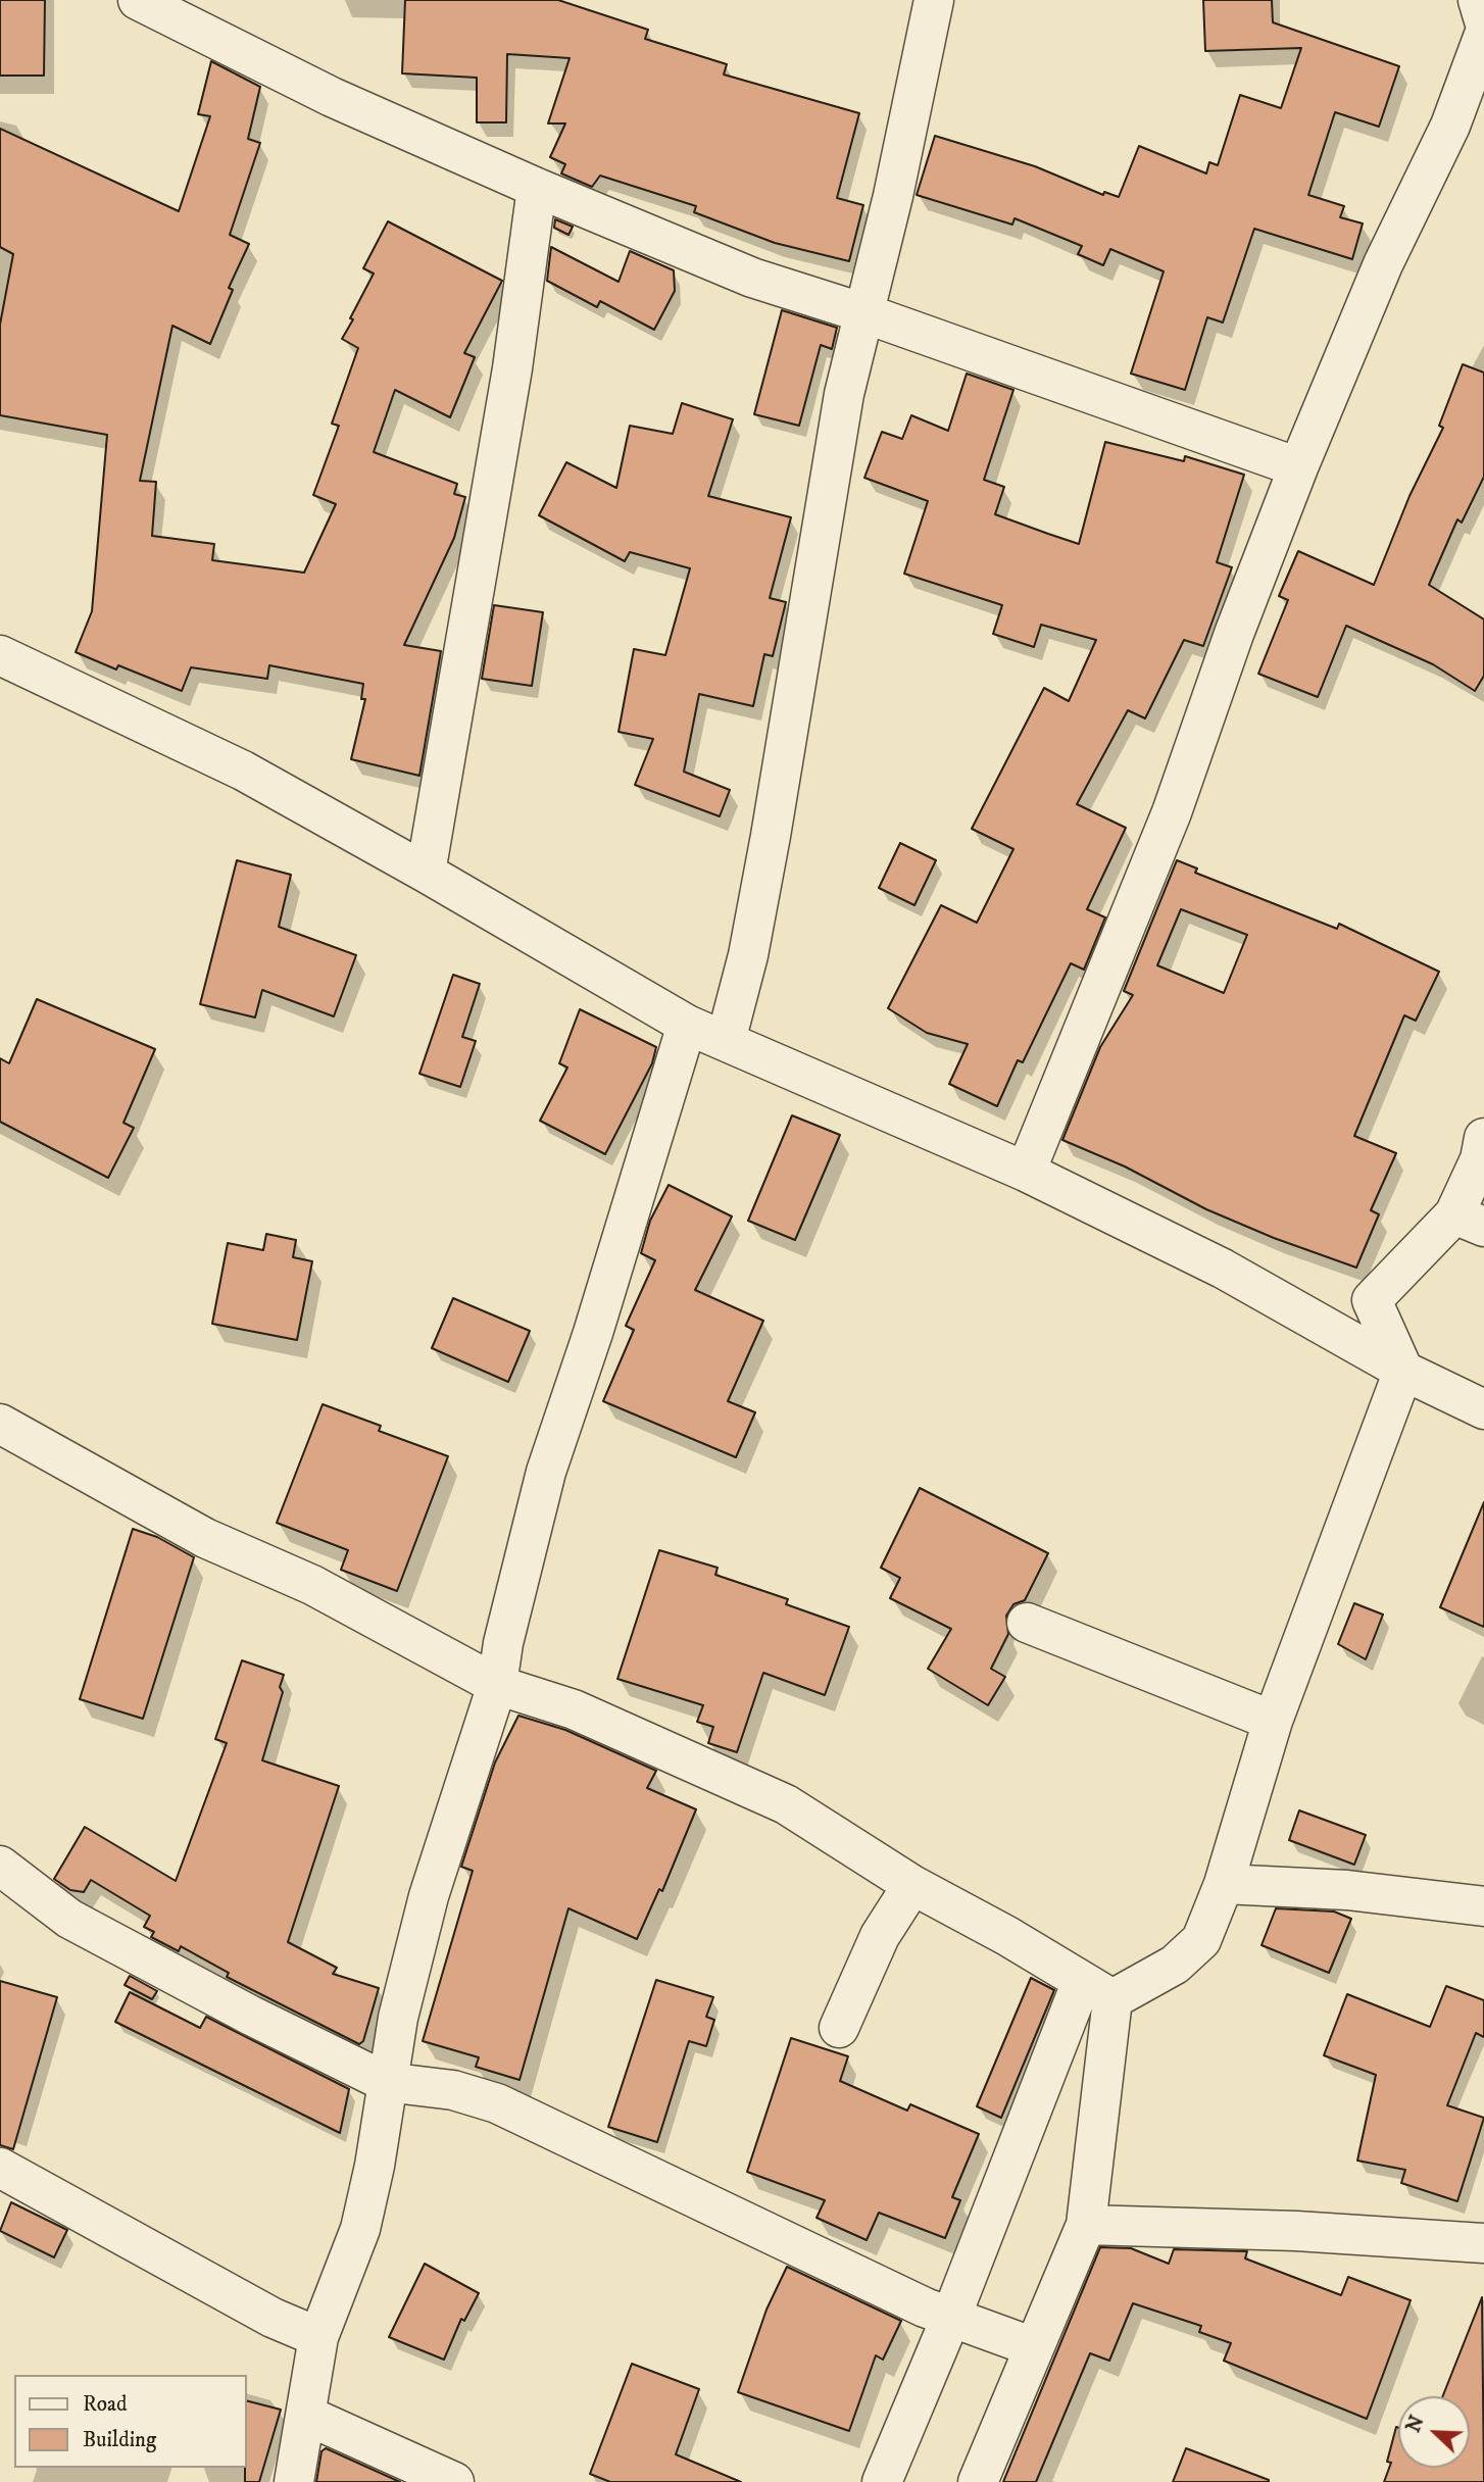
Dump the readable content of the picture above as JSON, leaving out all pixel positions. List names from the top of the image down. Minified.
{"legend":["Road","Building"],"north":"top left"}
